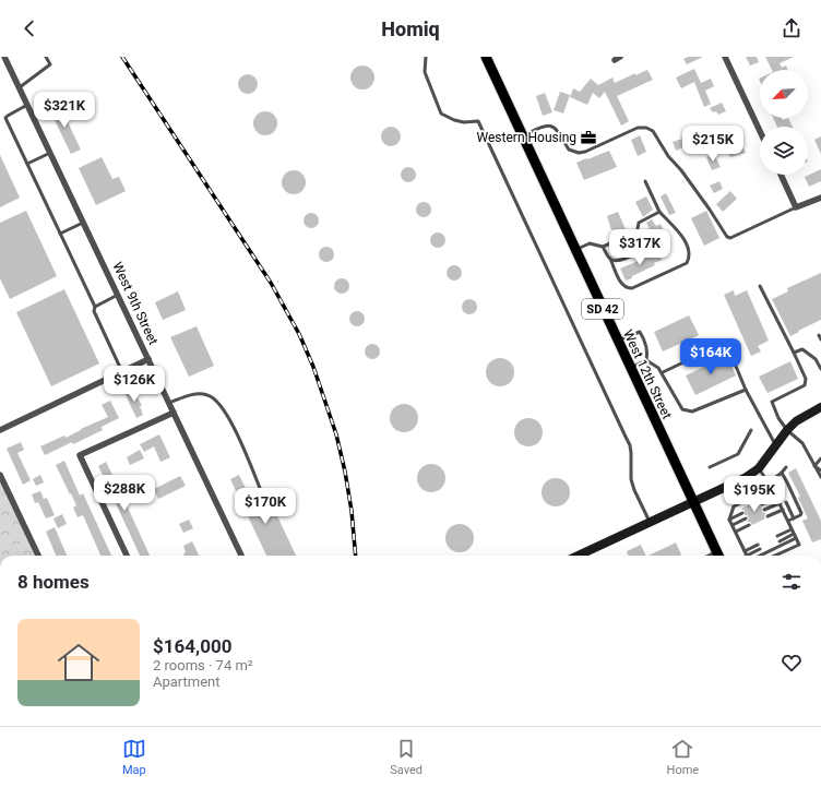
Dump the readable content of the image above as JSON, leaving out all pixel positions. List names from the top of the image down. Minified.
{"streets":{"main road":["SD 42","West 12th Street"],"street":["West 9th Street"]},"places":{"office":["Western Housing"]},"north":"bottom left","page":{"header":"Homiq","price":["$321K","$215K","$317K","$164K","$126K","$288K","$195K","$170K"],"heading":"8 homes","list":[{"name":"$164,000","note":"2 rooms · 74 m² · Apartment"}],"tabs":["Map","Saved","Home"]}}
